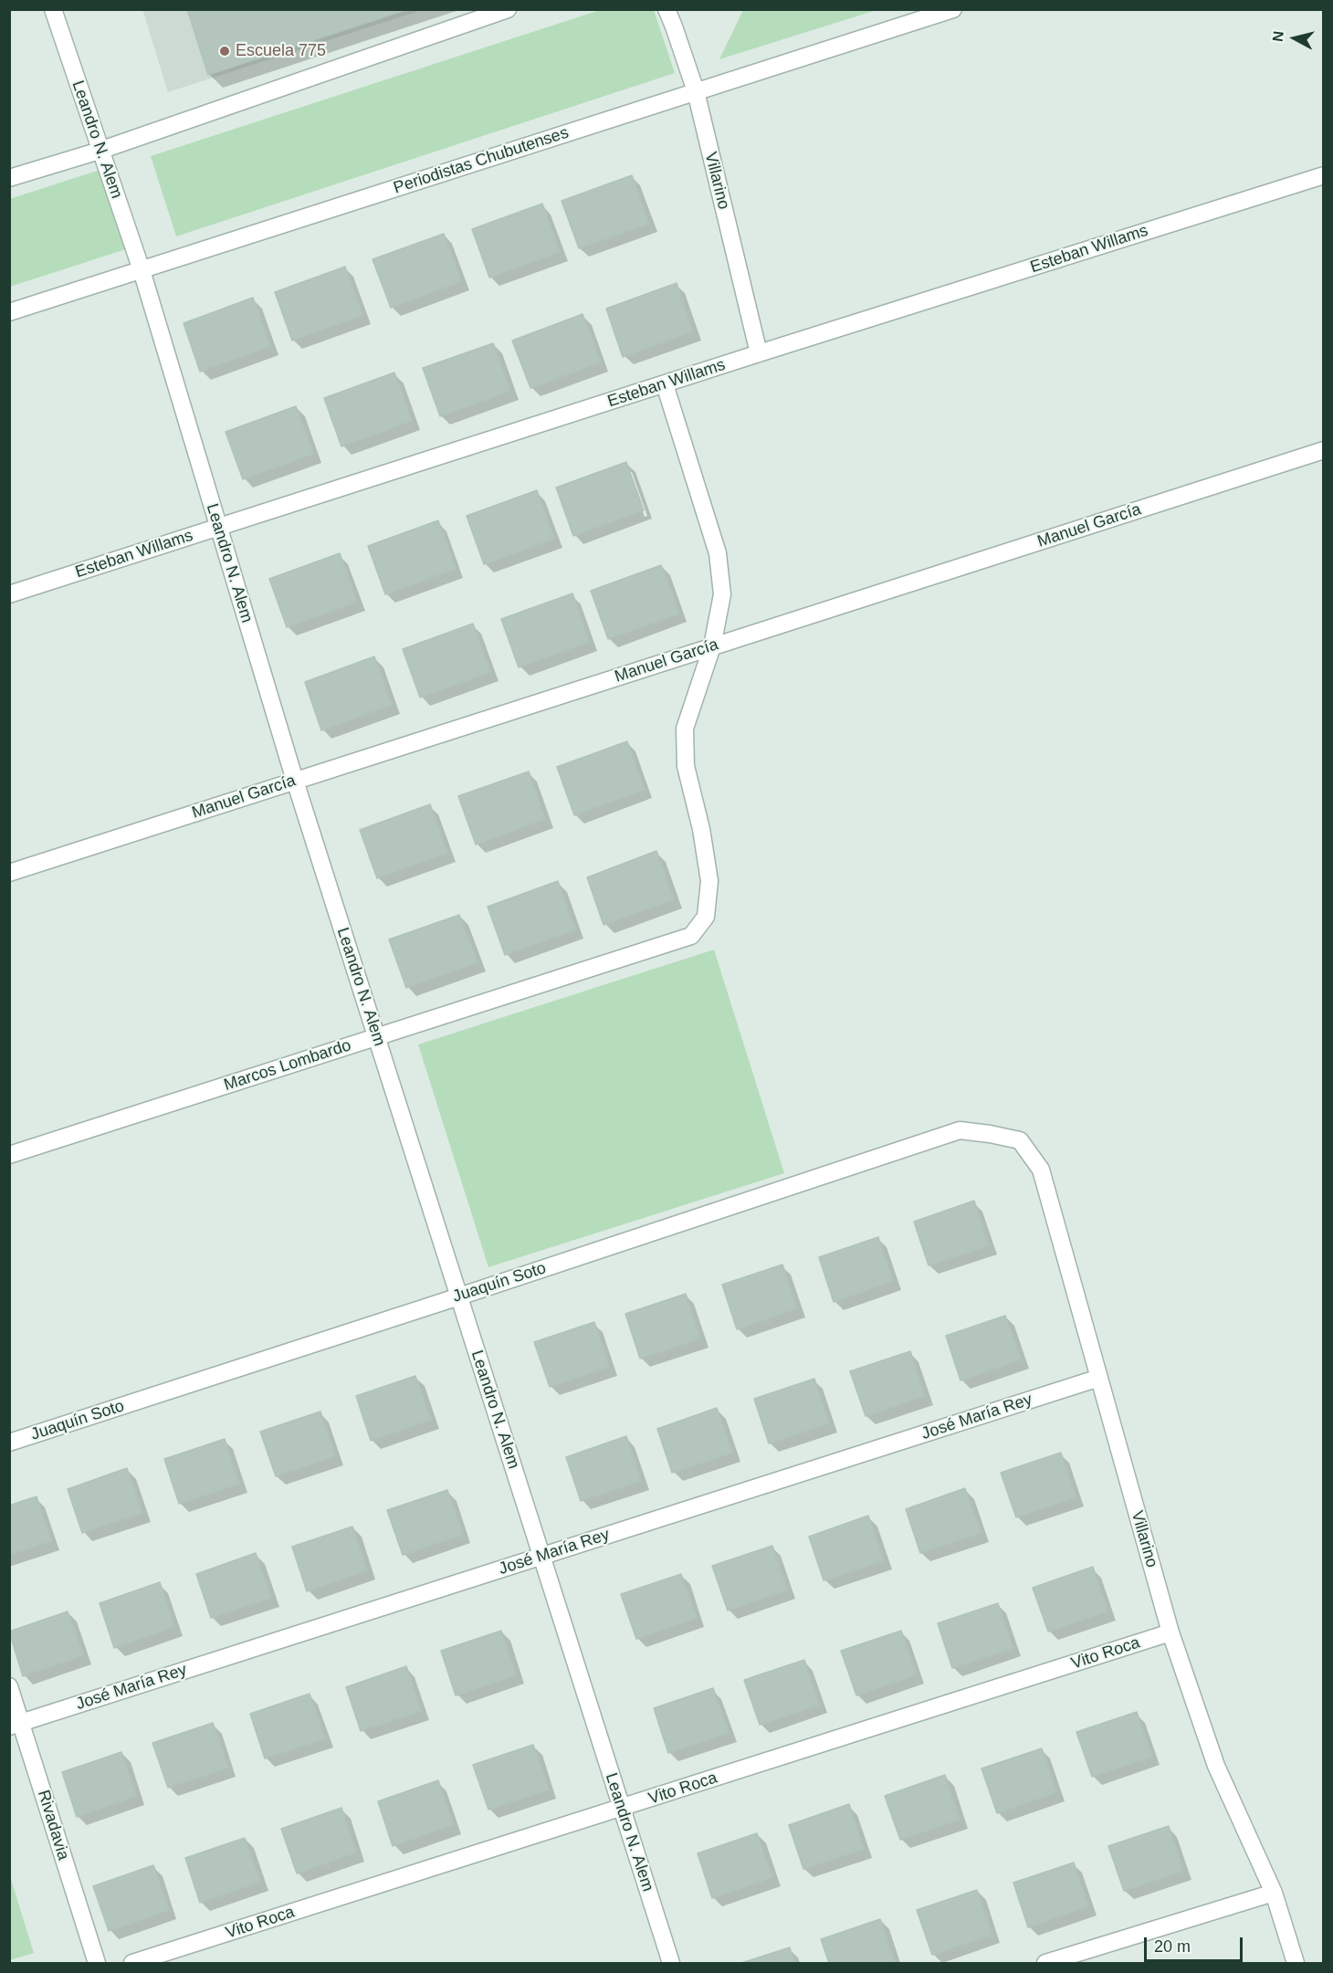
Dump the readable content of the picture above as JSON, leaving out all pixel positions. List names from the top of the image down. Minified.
{"streets":{"street":["Leandro N. Alem","Periodistas Chubutenses","Villarino","Esteban Willams","Manuel García","Marcos Lombardo","Juaquín Soto","José María Rey","Vito Roca","Rivadavia"]},"crossings":[["Leandro N. Alem","Periodistas Chubutenses"],["Leandro N. Alem","Esteban Willams"],["Leandro N. Alem","Manuel García"],["Leandro N. Alem","Marcos Lombardo"],["Leandro N. Alem","Juaquín Soto"],["Leandro N. Alem","José María Rey"],["Leandro N. Alem","Vito Roca"],["Periodistas Chubutenses","Villarino"],["Villarino","Esteban Willams"],["Villarino","Juaquín Soto"],["Villarino","José María Rey"],["Villarino","Vito Roca"],["Manuel García","Marcos Lombardo"],["José María Rey","Rivadavia"]],"places":["Escuela 775"],"scale_bar":"20 m","north":"left"}
